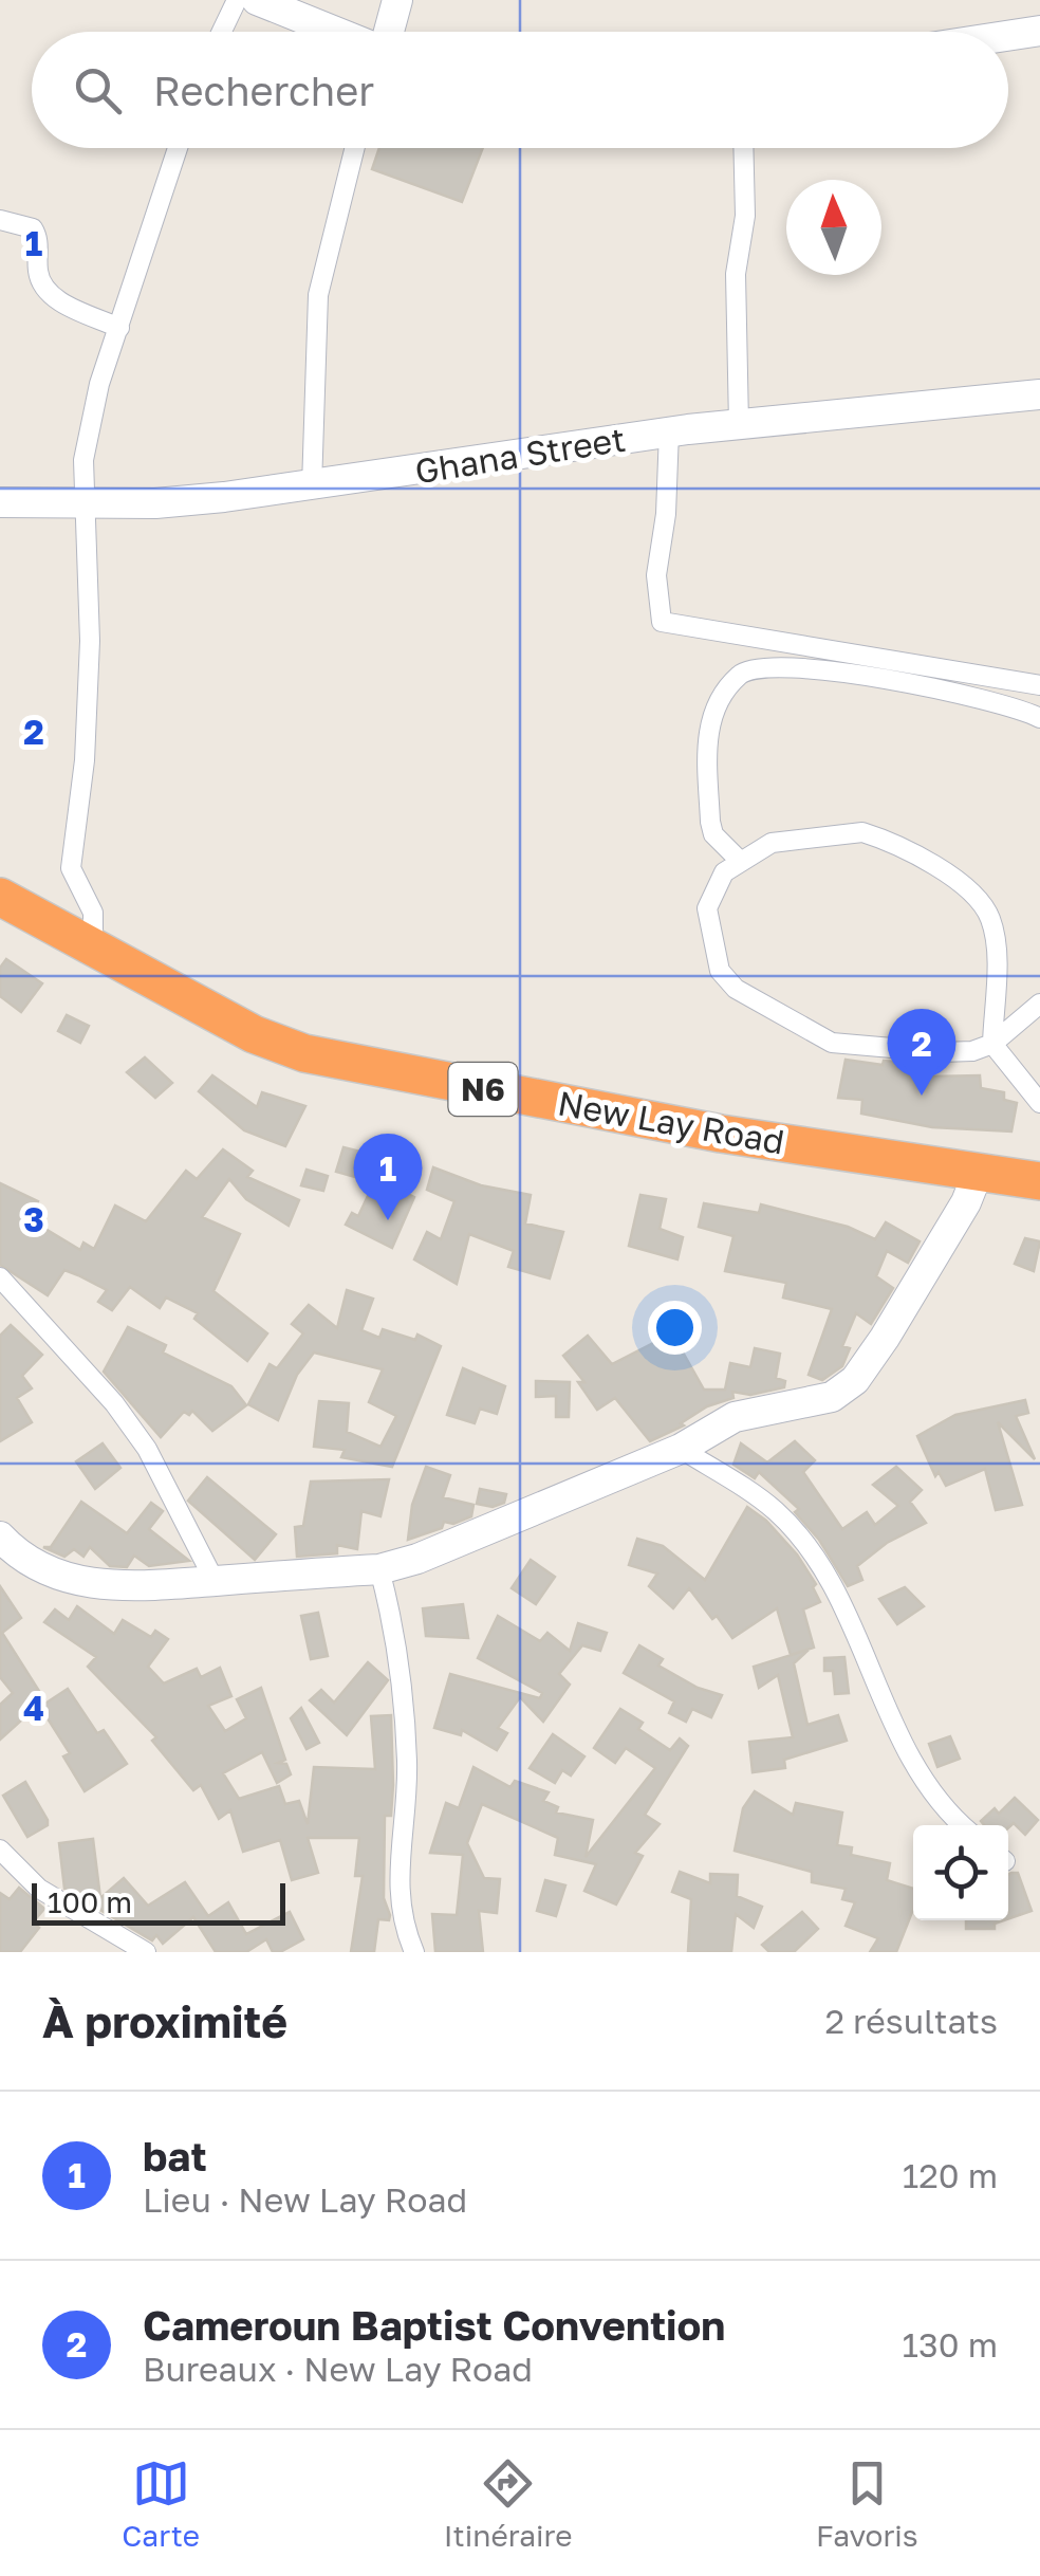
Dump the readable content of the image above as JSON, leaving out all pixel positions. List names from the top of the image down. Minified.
{"streets":{"highway":["N6","New Lay Road"],"street":["Ghana Street"]},"crossings":[["N6","New Lay Road"]],"scale_bar":"100 m","north":"top","page":{"search":"Rechercher","pins":["2","1"],"scale":"100 m","heading":["À proximité","2 résultats"],"list":[{"mark":"1","name":"bat","note":"Lieu · New Lay Road","value":"120 m"},{"mark":"2","name":"Cameroun Baptist Convention","note":"Bureaux · New Lay Road","value":"130 m"}],"nav":["Carte","Itinéraire","Favoris"]},"grid":{"rows":["1","2","3","4"]}}
